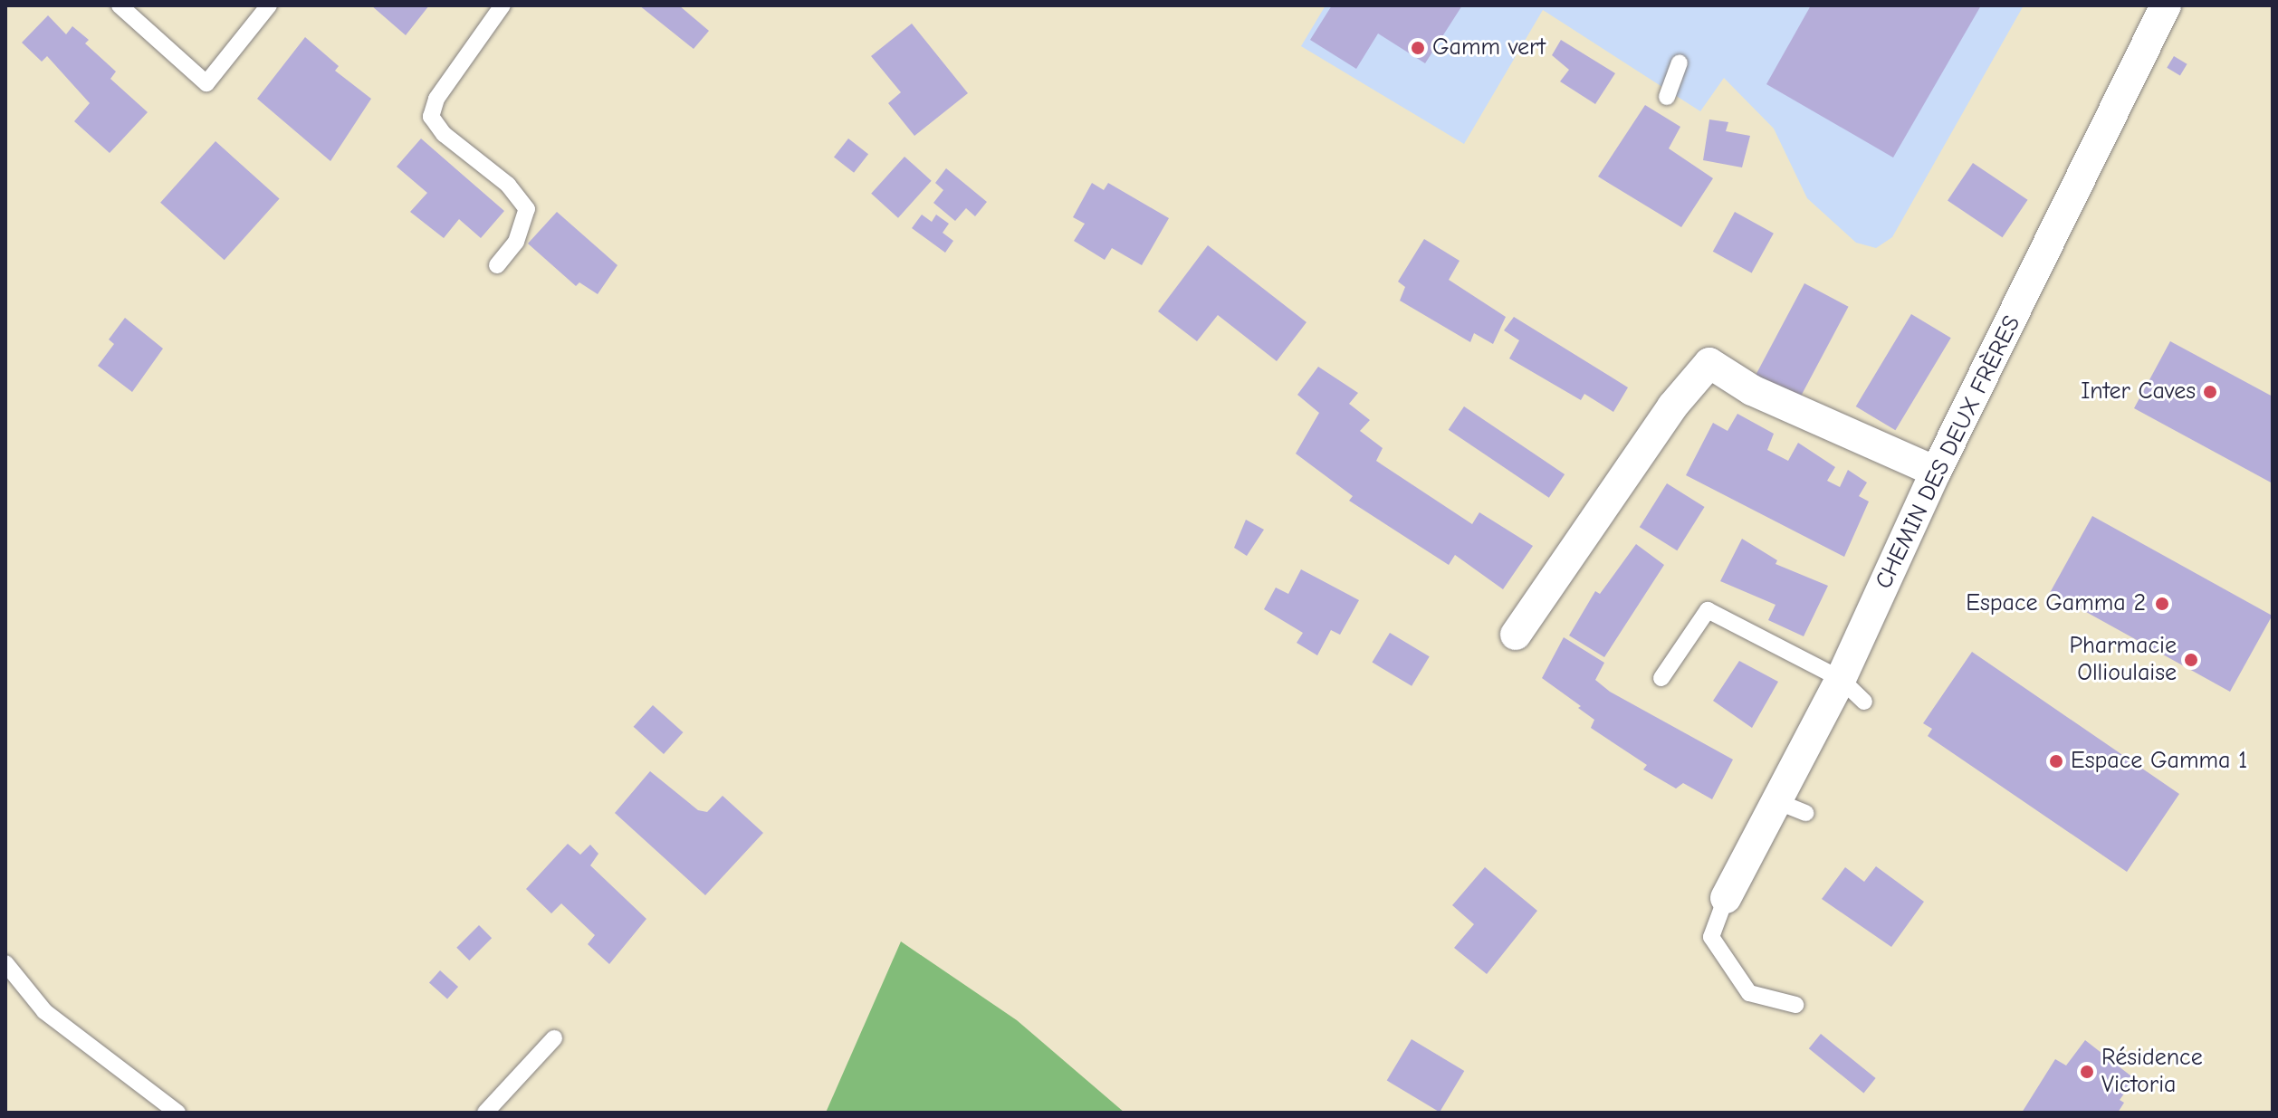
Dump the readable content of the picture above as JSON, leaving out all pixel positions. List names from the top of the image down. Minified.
{"streets":{"street":["CHEMIN DES DEUX FRÈRES"]},"places":["Gamm vert","Inter Caves","Espace Gamma 2","Pharmacie Ollioulaise","Espace Gamma 1","Résidence Victoria"]}
